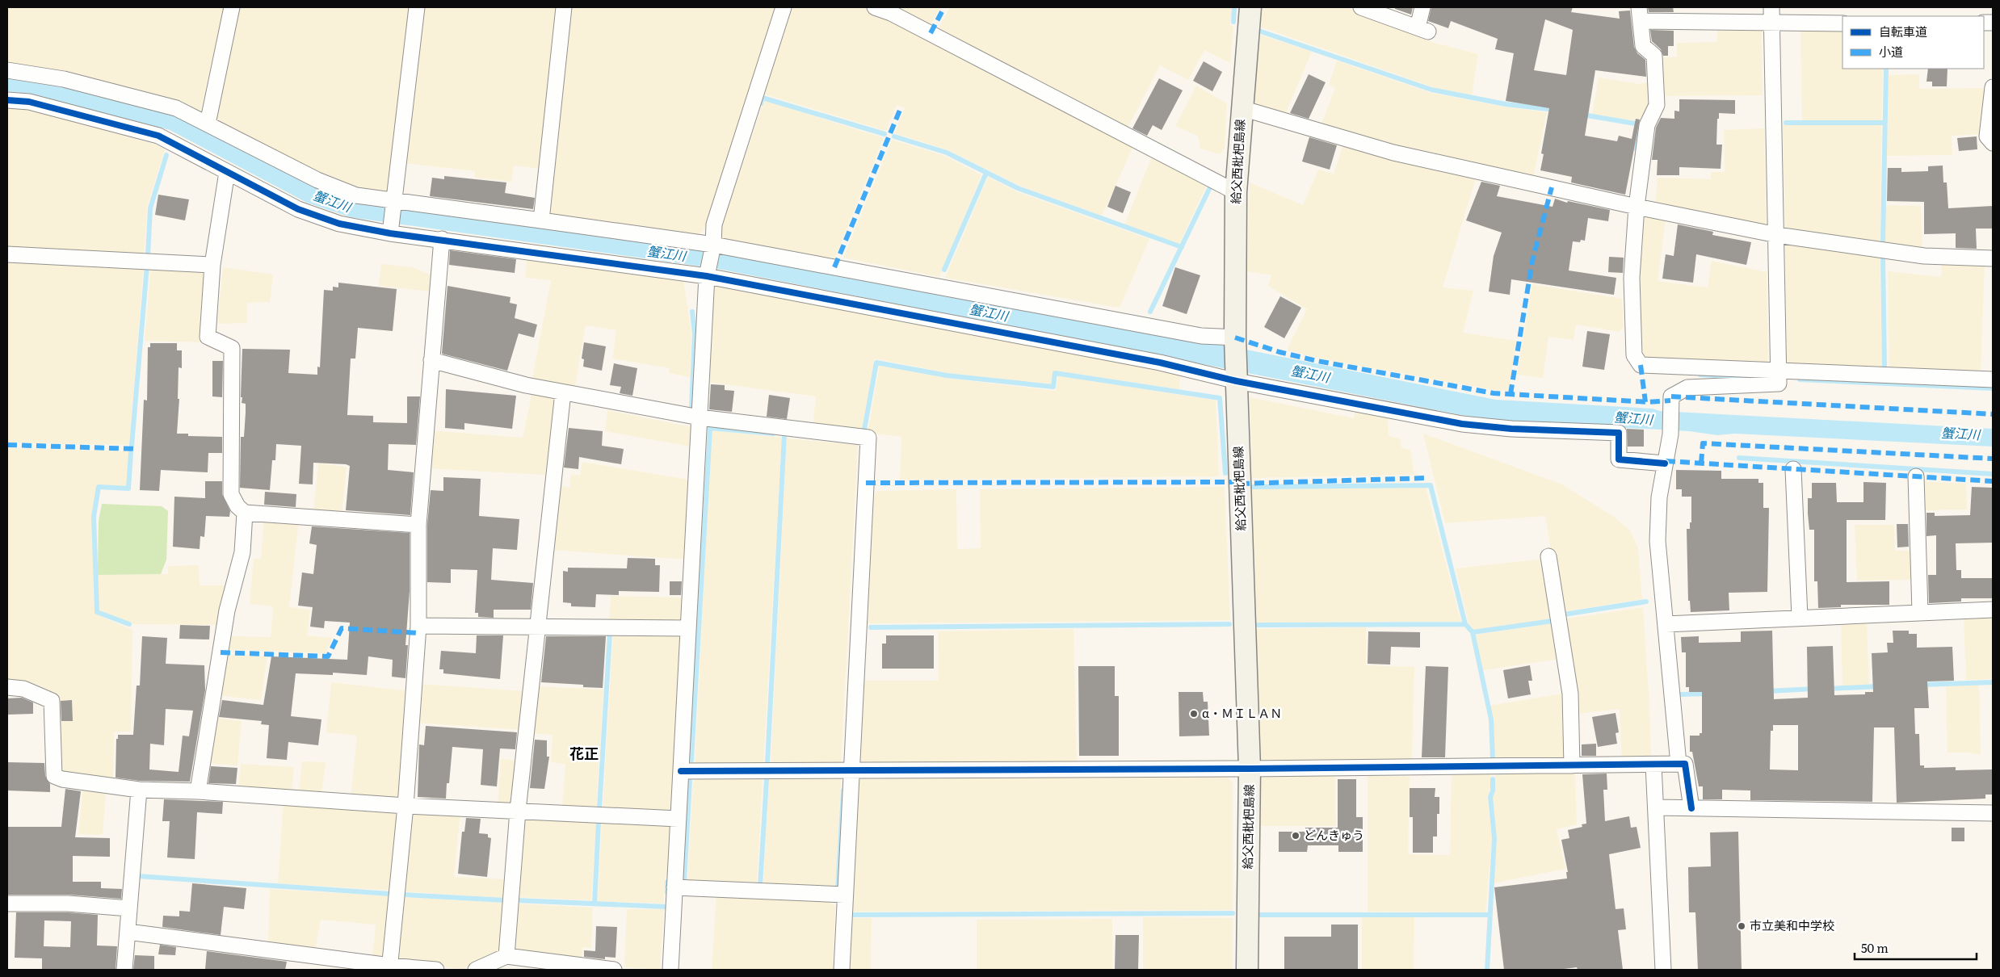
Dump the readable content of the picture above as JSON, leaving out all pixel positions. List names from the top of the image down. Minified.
{"streets":{"main road":["給父西枇杷島線"]},"districts":["花正"],"water":["蟹江川"],"places":["α・ＭＩＬＡＮ","どんきゅう","市立美和中学校"],"legend":["自転車道","小道"],"scale_bar":"50 m"}
